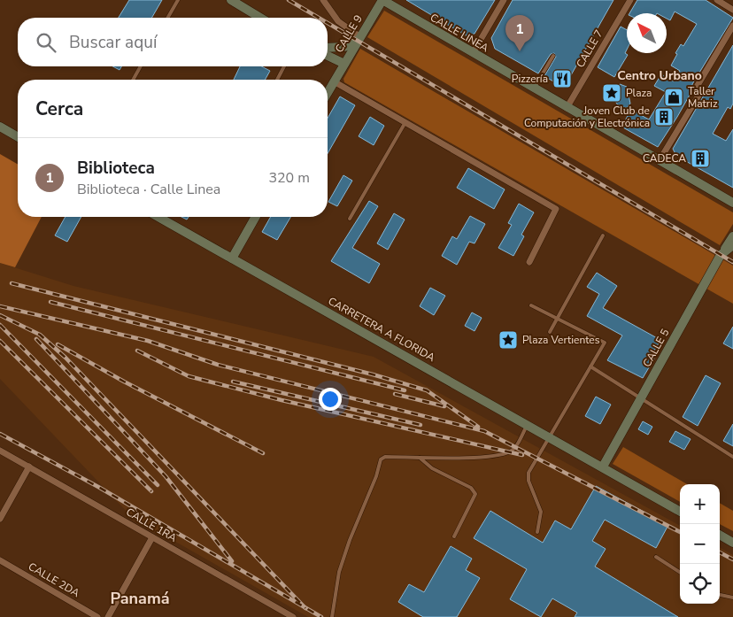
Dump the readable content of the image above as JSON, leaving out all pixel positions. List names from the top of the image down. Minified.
{"streets":{"main road":["CALLE LINEA","CALLE 9","CARRETERA A FLORIDA","CALLE 5"],"street":["CALLE 7","CALLE 1RA","CALLE 2DA"]},"crossings":[["CALLE LINEA","CALLE 9"],["CALLE LINEA","CALLE 7"],["CARRETERA A FLORIDA","CALLE 5"]],"districts":["Centro Urbano","Panamá"],"places":{"restaurant":["Pizzería"],"place":["Plaza","Plaza Vertientes"],"shop":["Taller Matriz"],"building":["Joven Club de Computación y Electrónica","CADECA"]},"north":"top left","page":{"pins":"1","search":"Buscar aquí","heading":"Cerca","list":[{"mark":"1","name":"Biblioteca","note":"Biblioteca · Calle Linea","value":"320 m"}],"map_buttons":["+","−"]}}
